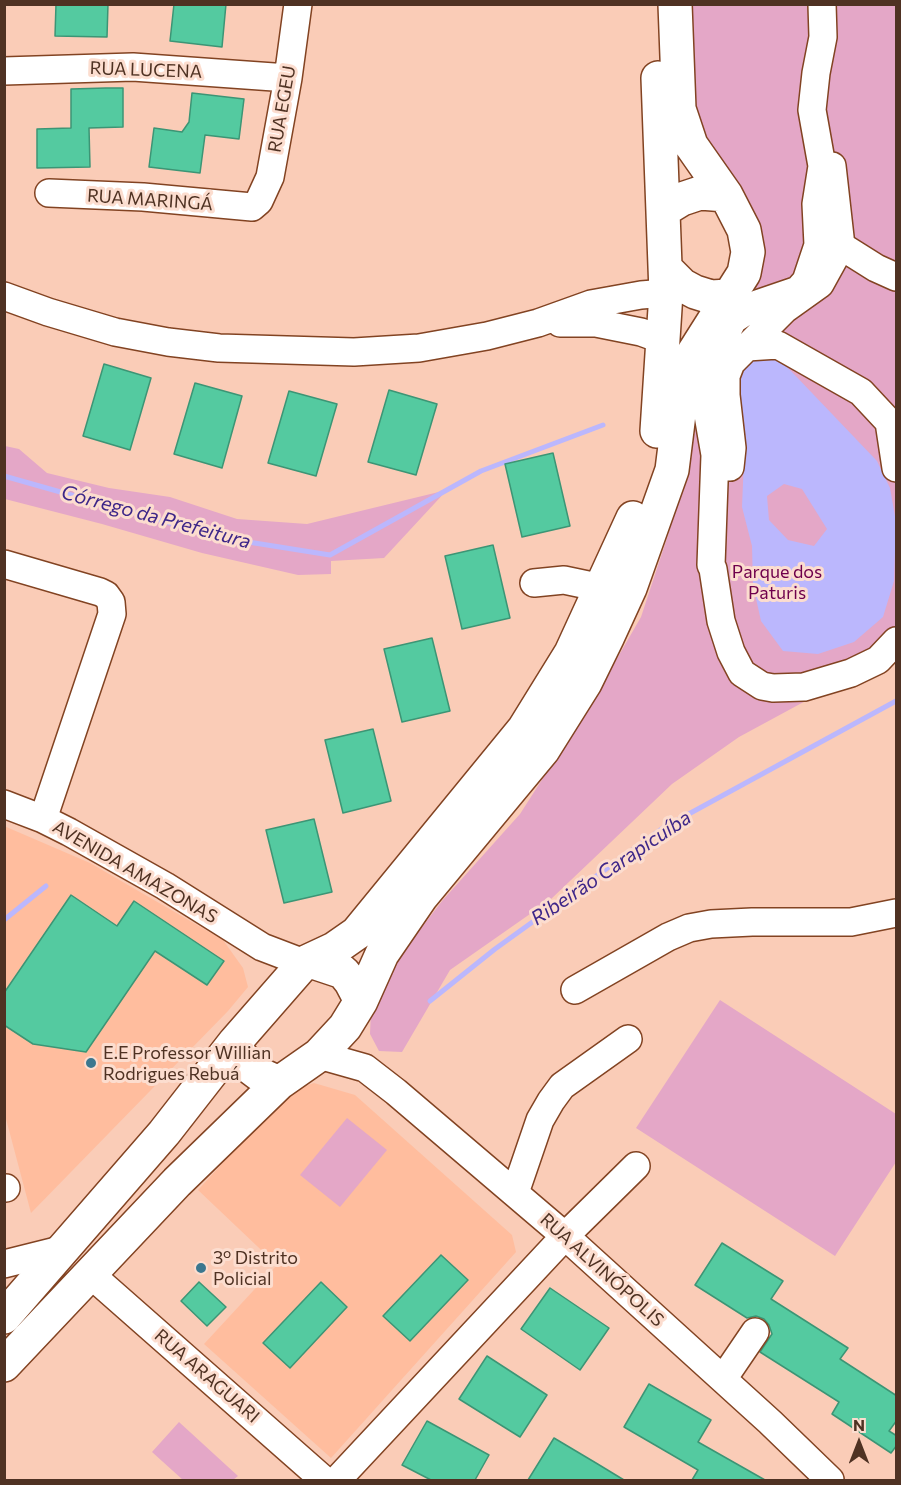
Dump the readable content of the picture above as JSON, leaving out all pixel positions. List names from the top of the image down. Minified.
{"streets":{"street":["RUA LUCENA","RUA EGEU","RUA MARINGÁ","AVENIDA AMAZONAS","RUA ALVINÓPOLIS","RUA ARAGUARI"]},"crossings":[["RUA LUCENA","RUA EGEU"],["RUA EGEU","RUA MARINGÁ"]],"water":["Córrego da Prefeitura","Ribeirão Carapicuíba"],"parks":["Parque dos Paturis"],"places":["E.E Professor Willian Rodrigues Rebuá","3º Distrito Policial"],"north":"top"}
